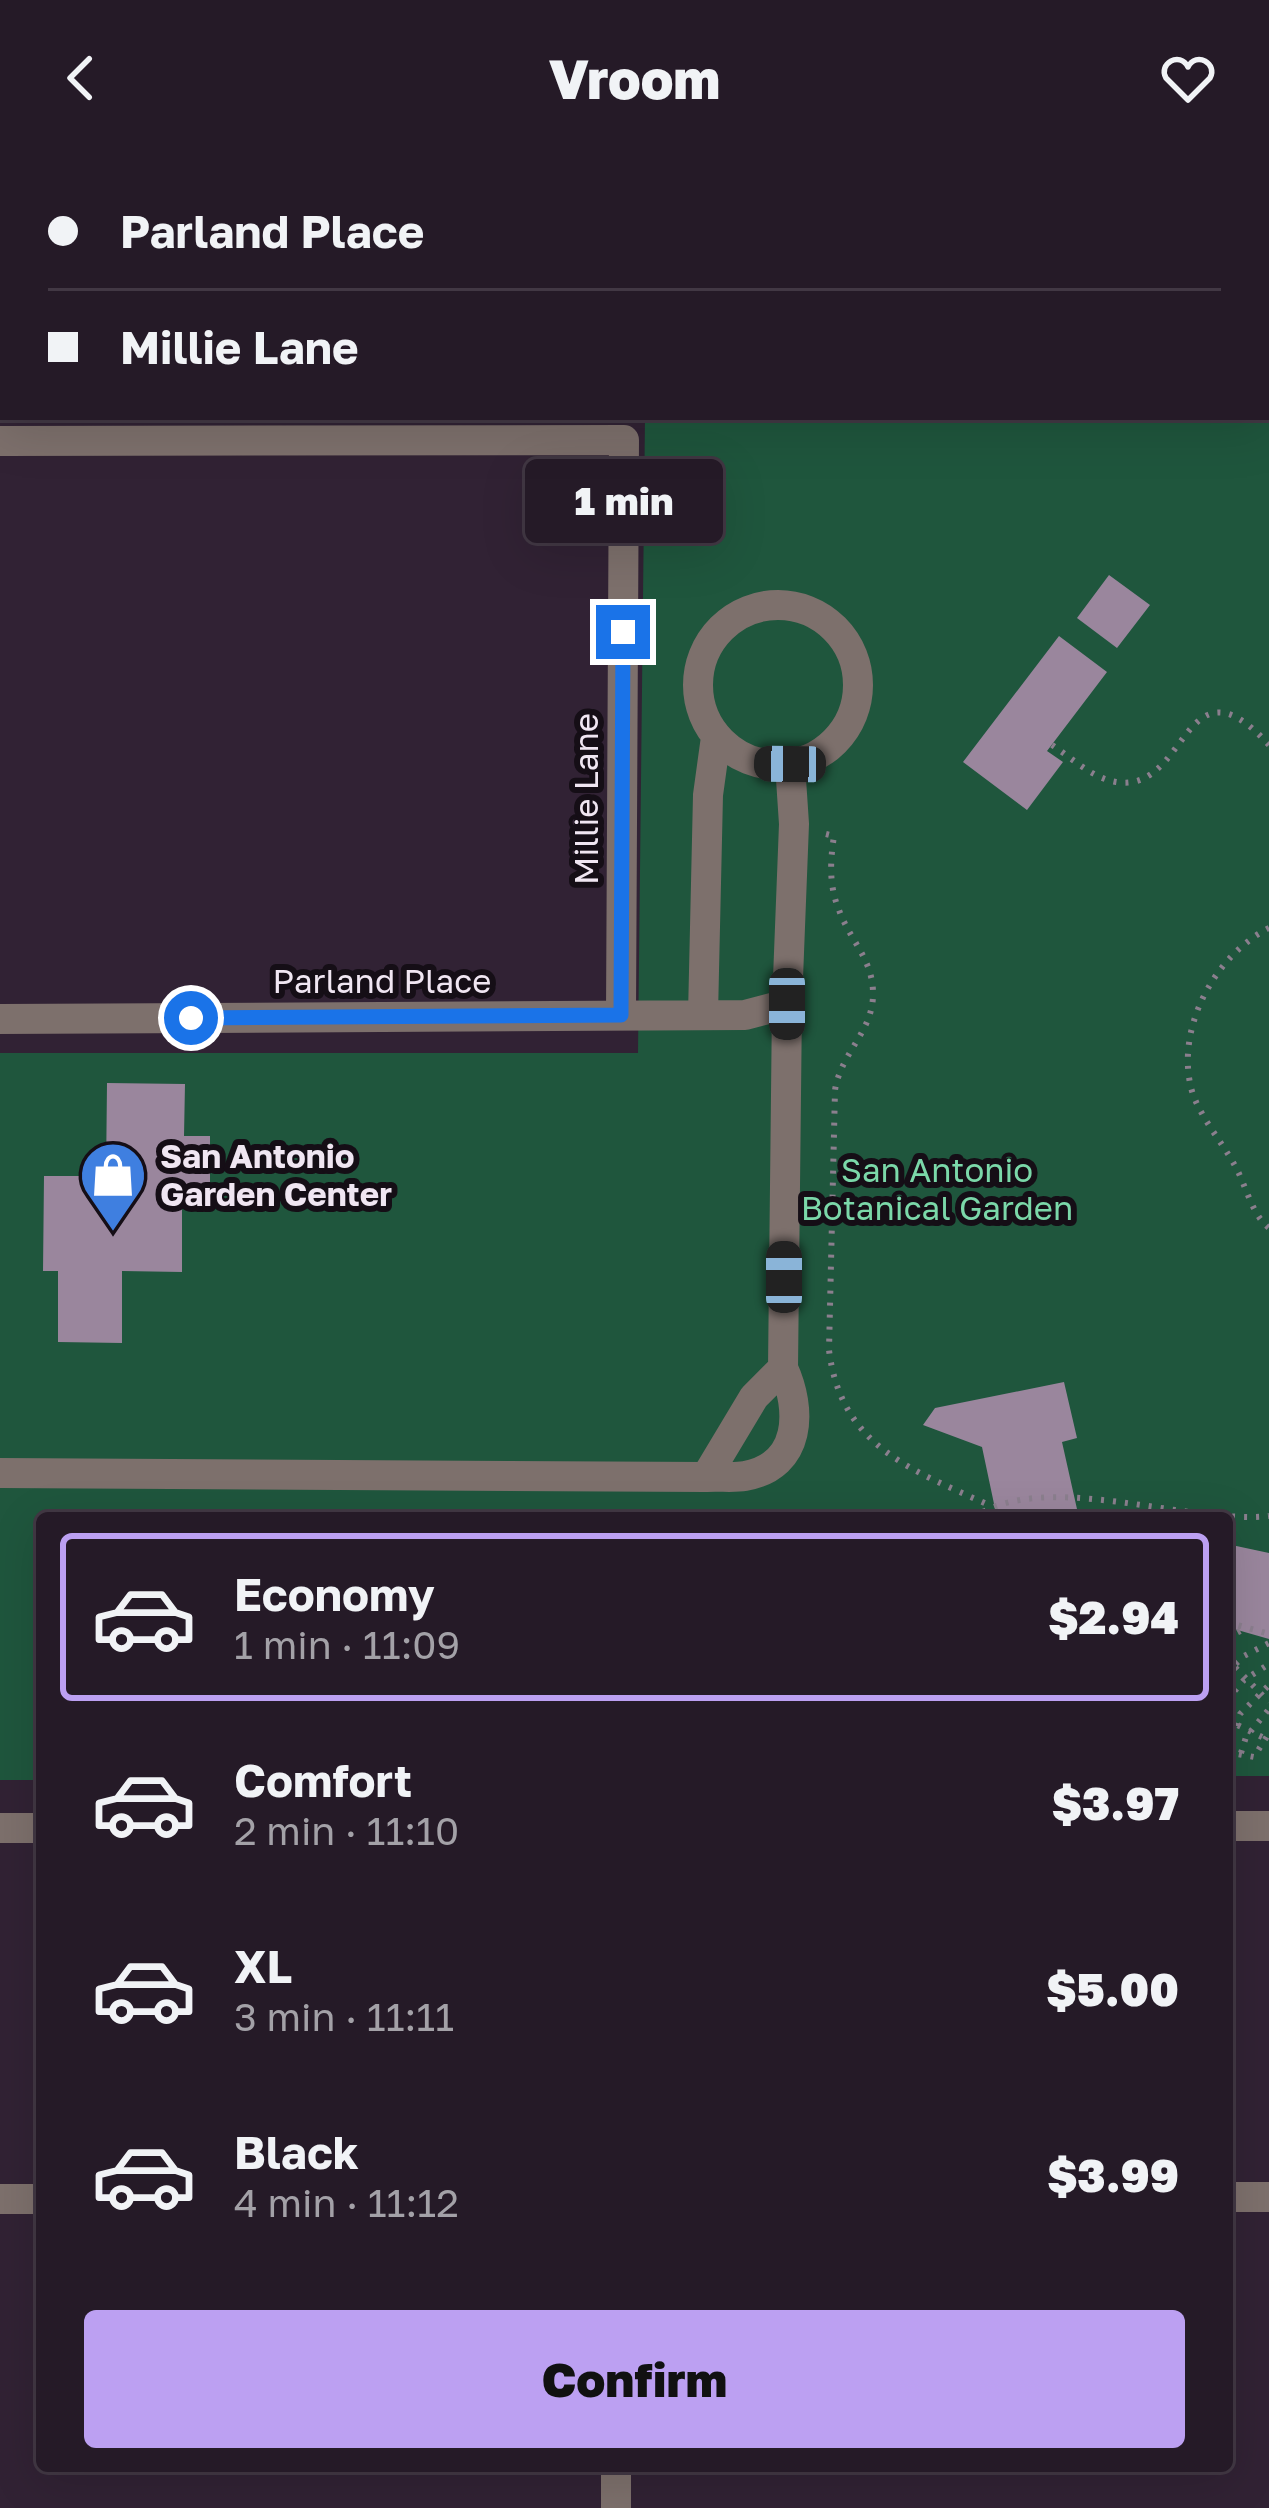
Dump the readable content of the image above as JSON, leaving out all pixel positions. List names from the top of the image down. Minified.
{"streets":{"street":["Millie Lane","Parland Place"]},"crossings":[["Millie Lane","Parland Place"]],"parks":["San Antonio Botanical Garden"],"places":{"shop":["San Antonio Garden Center"]},"page":{"header":"Vroom","banner":["Parland Place","Millie Lane"],"bubble":"1 min","list":[{"name":"Economy","note":"1 min · 11:09","value":"$2.94"},{"name":"Comfort","note":"2 min · 11:10","value":"$3.97"},{"name":"XL","note":"3 min · 11:11","value":"$5.00"},{"name":"Black","note":"4 min · 11:12","value":"$3.99"}],"buttons":"Confirm"}}
